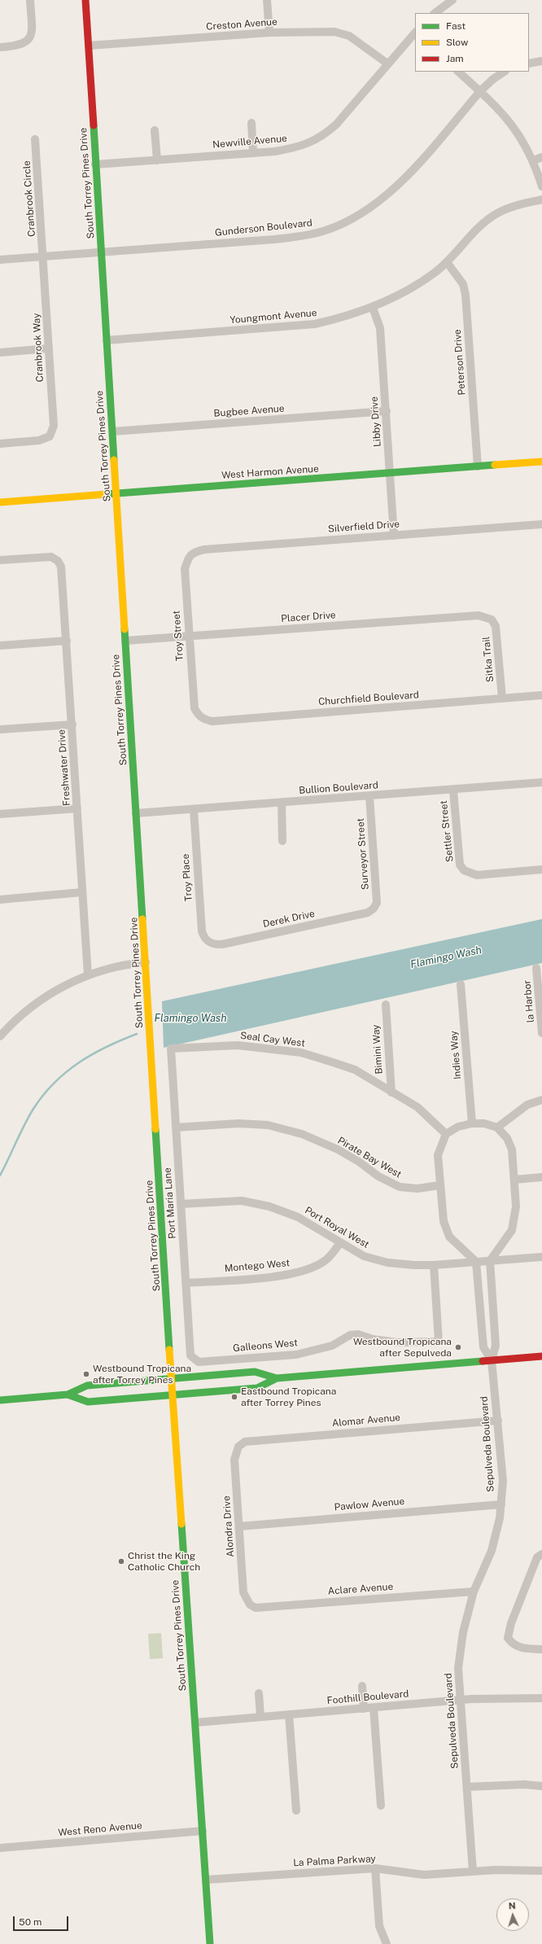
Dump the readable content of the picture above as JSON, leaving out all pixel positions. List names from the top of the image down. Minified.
{"streets":{"main road":["South Torrey Pines Drive","West Harmon Avenue"],"street":["Creston Avenue","Newville Avenue","Cranbrook Circle","Gunderson Boulevard","Youngmont Avenue","Cranbrook Way","Peterson Drive","Bugbee Avenue","Libby Drive","Silverfield Drive","Placer Drive","Troy Street","Sitka Trail","Churchfield Boulevard","Freshwater Drive","Bullion Boulevard","Settler Street","Surveyor Street","Troy Place","Derek Drive","la Harbor","Seal Cay West","Bimini Way","Indies Way","Pirate Bay West","Port Maria Lane","Port Royal West","Montego West","Galleons West","Alomar Avenue","Sepulveda Boulevard","Pawlow Avenue","Alondra Drive","Aclare Avenue","Foothill Boulevard","West Reno Avenue","La Palma Parkway"]},"crossings":[["Creston Avenue","Newville Avenue"],["Creston Avenue","South Torrey Pines Drive"],["Newville Avenue","South Torrey Pines Drive"],["South Torrey Pines Drive","Gunderson Boulevard"],["South Torrey Pines Drive","Youngmont Avenue"],["South Torrey Pines Drive","Bugbee Avenue"],["South Torrey Pines Drive","West Harmon Avenue"],["South Torrey Pines Drive","Placer Drive"],["South Torrey Pines Drive","Bullion Boulevard"],["South Torrey Pines Drive","Foothill Boulevard"],["South Torrey Pines Drive","West Reno Avenue"],["South Torrey Pines Drive","La Palma Parkway"],["Cranbrook Circle","Gunderson Boulevard"],["Cranbrook Circle","Cranbrook Way"],["Gunderson Boulevard","Cranbrook Way"],["Youngmont Avenue","Peterson Drive"],["Youngmont Avenue","Libby Drive"],["Peterson Drive","West Harmon Avenue"],["Bugbee Avenue","Libby Drive"],["Libby Drive","West Harmon Avenue"],["Libby Drive","Silverfield Drive"],["Silverfield Drive","Troy Street"],["Placer Drive","Troy Street"],["Placer Drive","Sitka Trail"],["Troy Street","Churchfield Boulevard"],["Sitka Trail","Churchfield Boulevard"],["Bullion Boulevard","Settler Street"],["Bullion Boulevard","Surveyor Street"],["Bullion Boulevard","Troy Place"],["Surveyor Street","Derek Drive"],["Troy Place","Derek Drive"],["Seal Cay West","Bimini Way"],["Seal Cay West","Port Maria Lane"],["Pirate Bay West","Port Maria Lane"],["Port Maria Lane","Port Royal West"],["Port Maria Lane","Montego West"],["Port Maria Lane","Galleons West"],["Port Royal West","Montego West"],["Port Royal West","Galleons West"],["Port Royal West","Sepulveda Boulevard"],["Alomar Avenue","Sepulveda Boulevard"],["Alomar Avenue","Alondra Drive"],["Sepulveda Boulevard","Pawlow Avenue"],["Sepulveda Boulevard","Aclare Avenue"],["Sepulveda Boulevard","Foothill Boulevard"],["Sepulveda Boulevard","La Palma Parkway"],["Pawlow Avenue","Alondra Drive"],["Alondra Drive","Aclare Avenue"]],"water":["Flamingo Wash"],"places":["Westbound Tropicana after Sepulveda","Westbound Tropicana after Torrey Pines","Eastbound Tropicana after Torrey Pines","Christ the King Catholic Church"],"legend":["Fast","Slow","Jam"],"scale_bar":"50 m","north":"top"}
